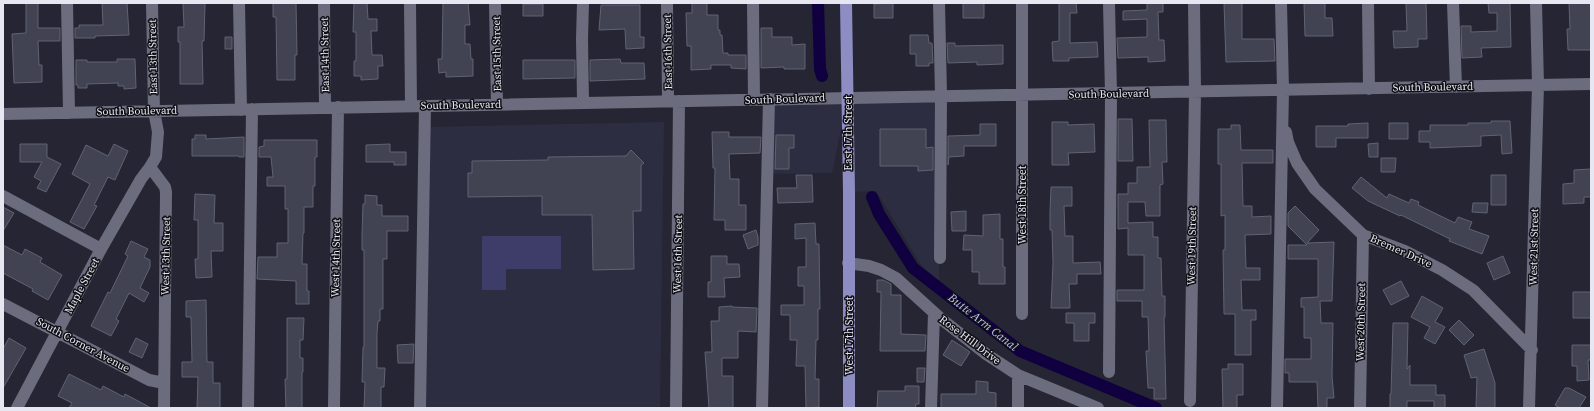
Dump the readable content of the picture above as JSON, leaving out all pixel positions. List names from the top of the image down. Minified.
{"streets":{"main road":["East 17th Street","West 17th Street"],"street":["East 16th Street","East 15th Street","East 14th Street","East 13th Street","South Boulevard","West 18th Street","West 19th Street","West 21st Street","Bremer Drive","West 16th Street","West 13th Street","West 14th Street","Maple Street","West 20th Street","Rose Hill Drive","South Corner Avenue"]},"crossings":[["East 16th Street","South Boulevard"],["East 16th Street","West 16th Street"],["East 15th Street","South Boulevard"],["East 14th Street","South Boulevard"],["East 13th Street","South Boulevard"],["South Boulevard","East 17th Street"],["South Boulevard","West 18th Street"],["South Boulevard","West 19th Street"],["South Boulevard","West 21st Street"],["South Boulevard","Bremer Drive"],["South Boulevard","West 16th Street"],["South Boulevard","West 14th Street"],["East 17th Street","West 17th Street"],["East 17th Street","Rose Hill Drive"],["West 21st Street","Bremer Drive"],["Bremer Drive","West 20th Street"],["West 13th Street","Maple Street"],["West 13th Street","South Corner Avenue"],["Maple Street","South Corner Avenue"],["West 17th Street","Rose Hill Drive"]],"water":["Butte Arm Canal"]}
